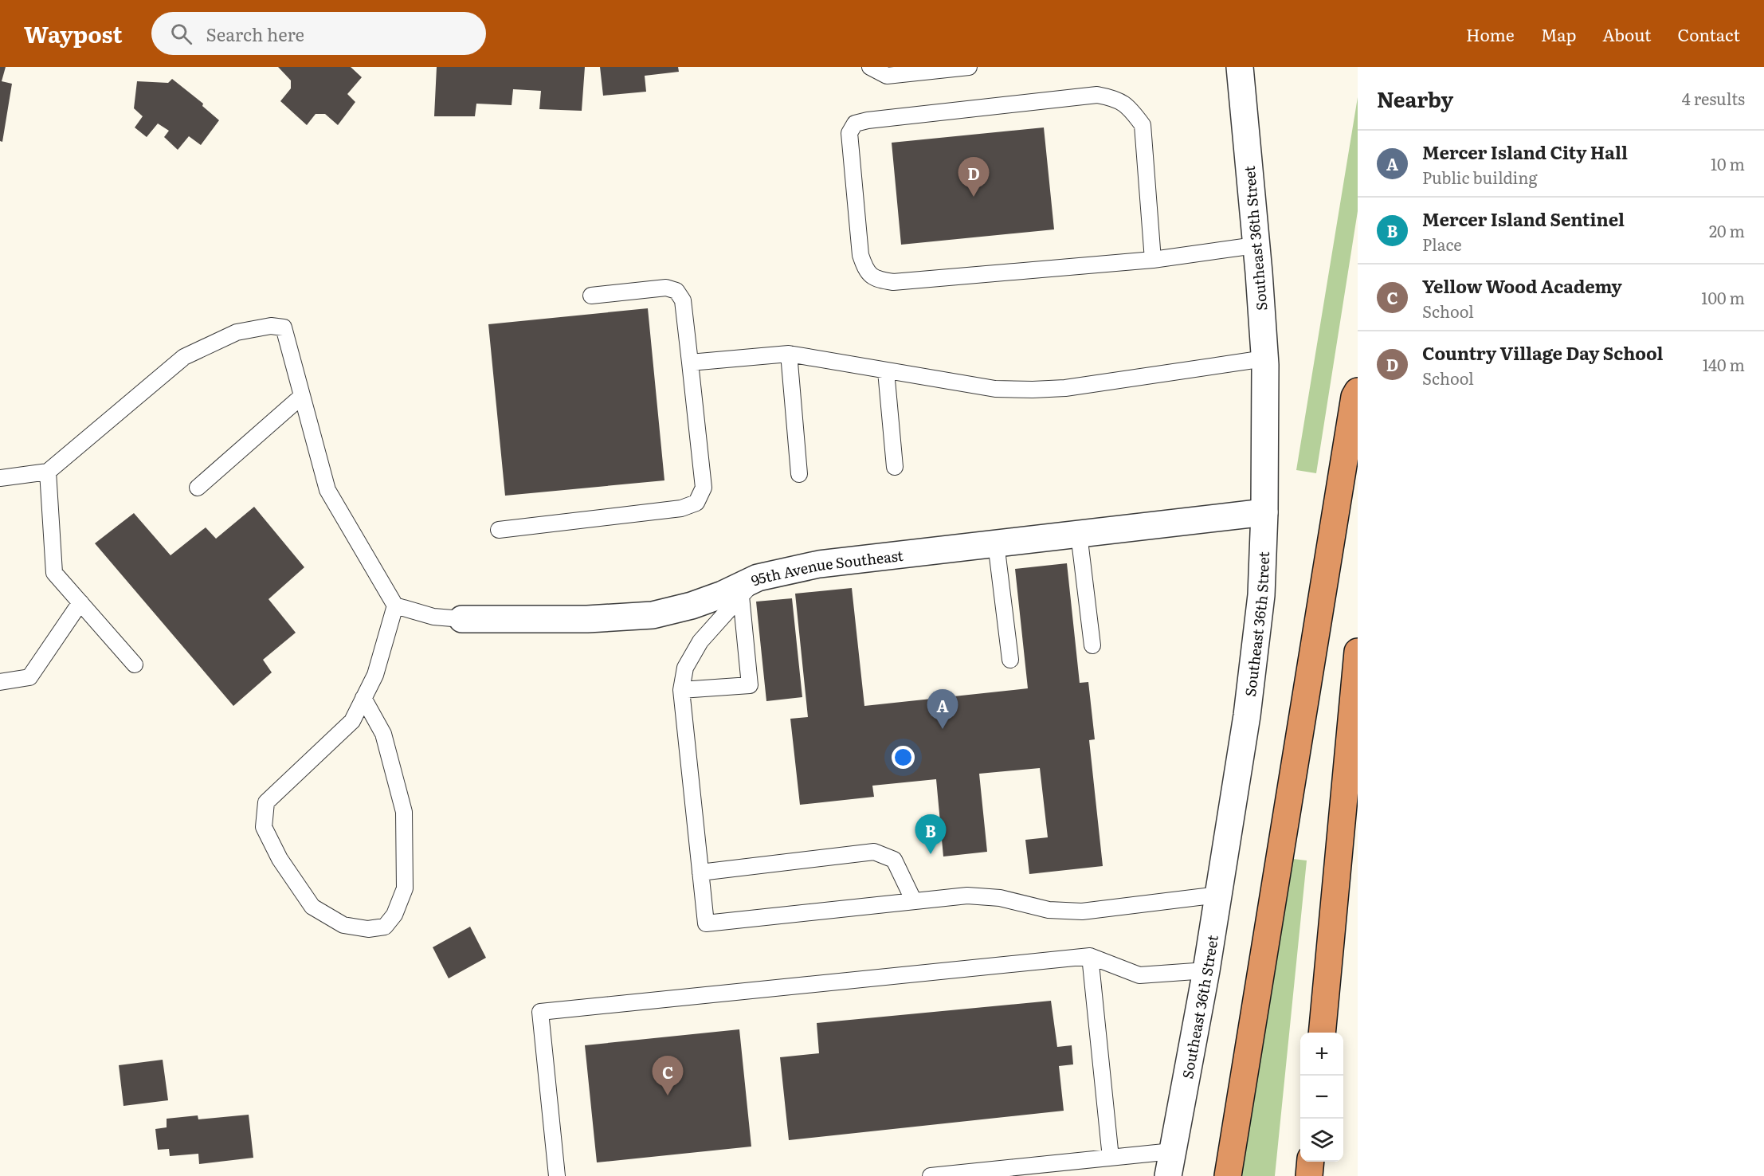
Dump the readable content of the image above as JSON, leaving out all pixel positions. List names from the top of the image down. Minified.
{"streets":{"street":["Southeast 36th Street","95th Avenue Southeast"]},"crossings":[["Southeast 36th Street","95th Avenue Southeast"]],"page":{"header":"Waypost","search":"Search here","nav":["Home","Map","About","Contact"],"heading":["Nearby","4 results"],"list":[{"mark":"A","name":"Mercer Island City Hall","note":"Public building","value":"10 m"},{"mark":"B","name":"Mercer Island Sentinel","note":"Place","value":"20 m"},{"mark":"C","name":"Yellow Wood Academy","note":"School","value":"100 m"},{"mark":"D","name":"Country Village Day School","note":"School","value":"140 m"}],"pins":["D","A","B","C"],"map_buttons":["+","−"]}}
